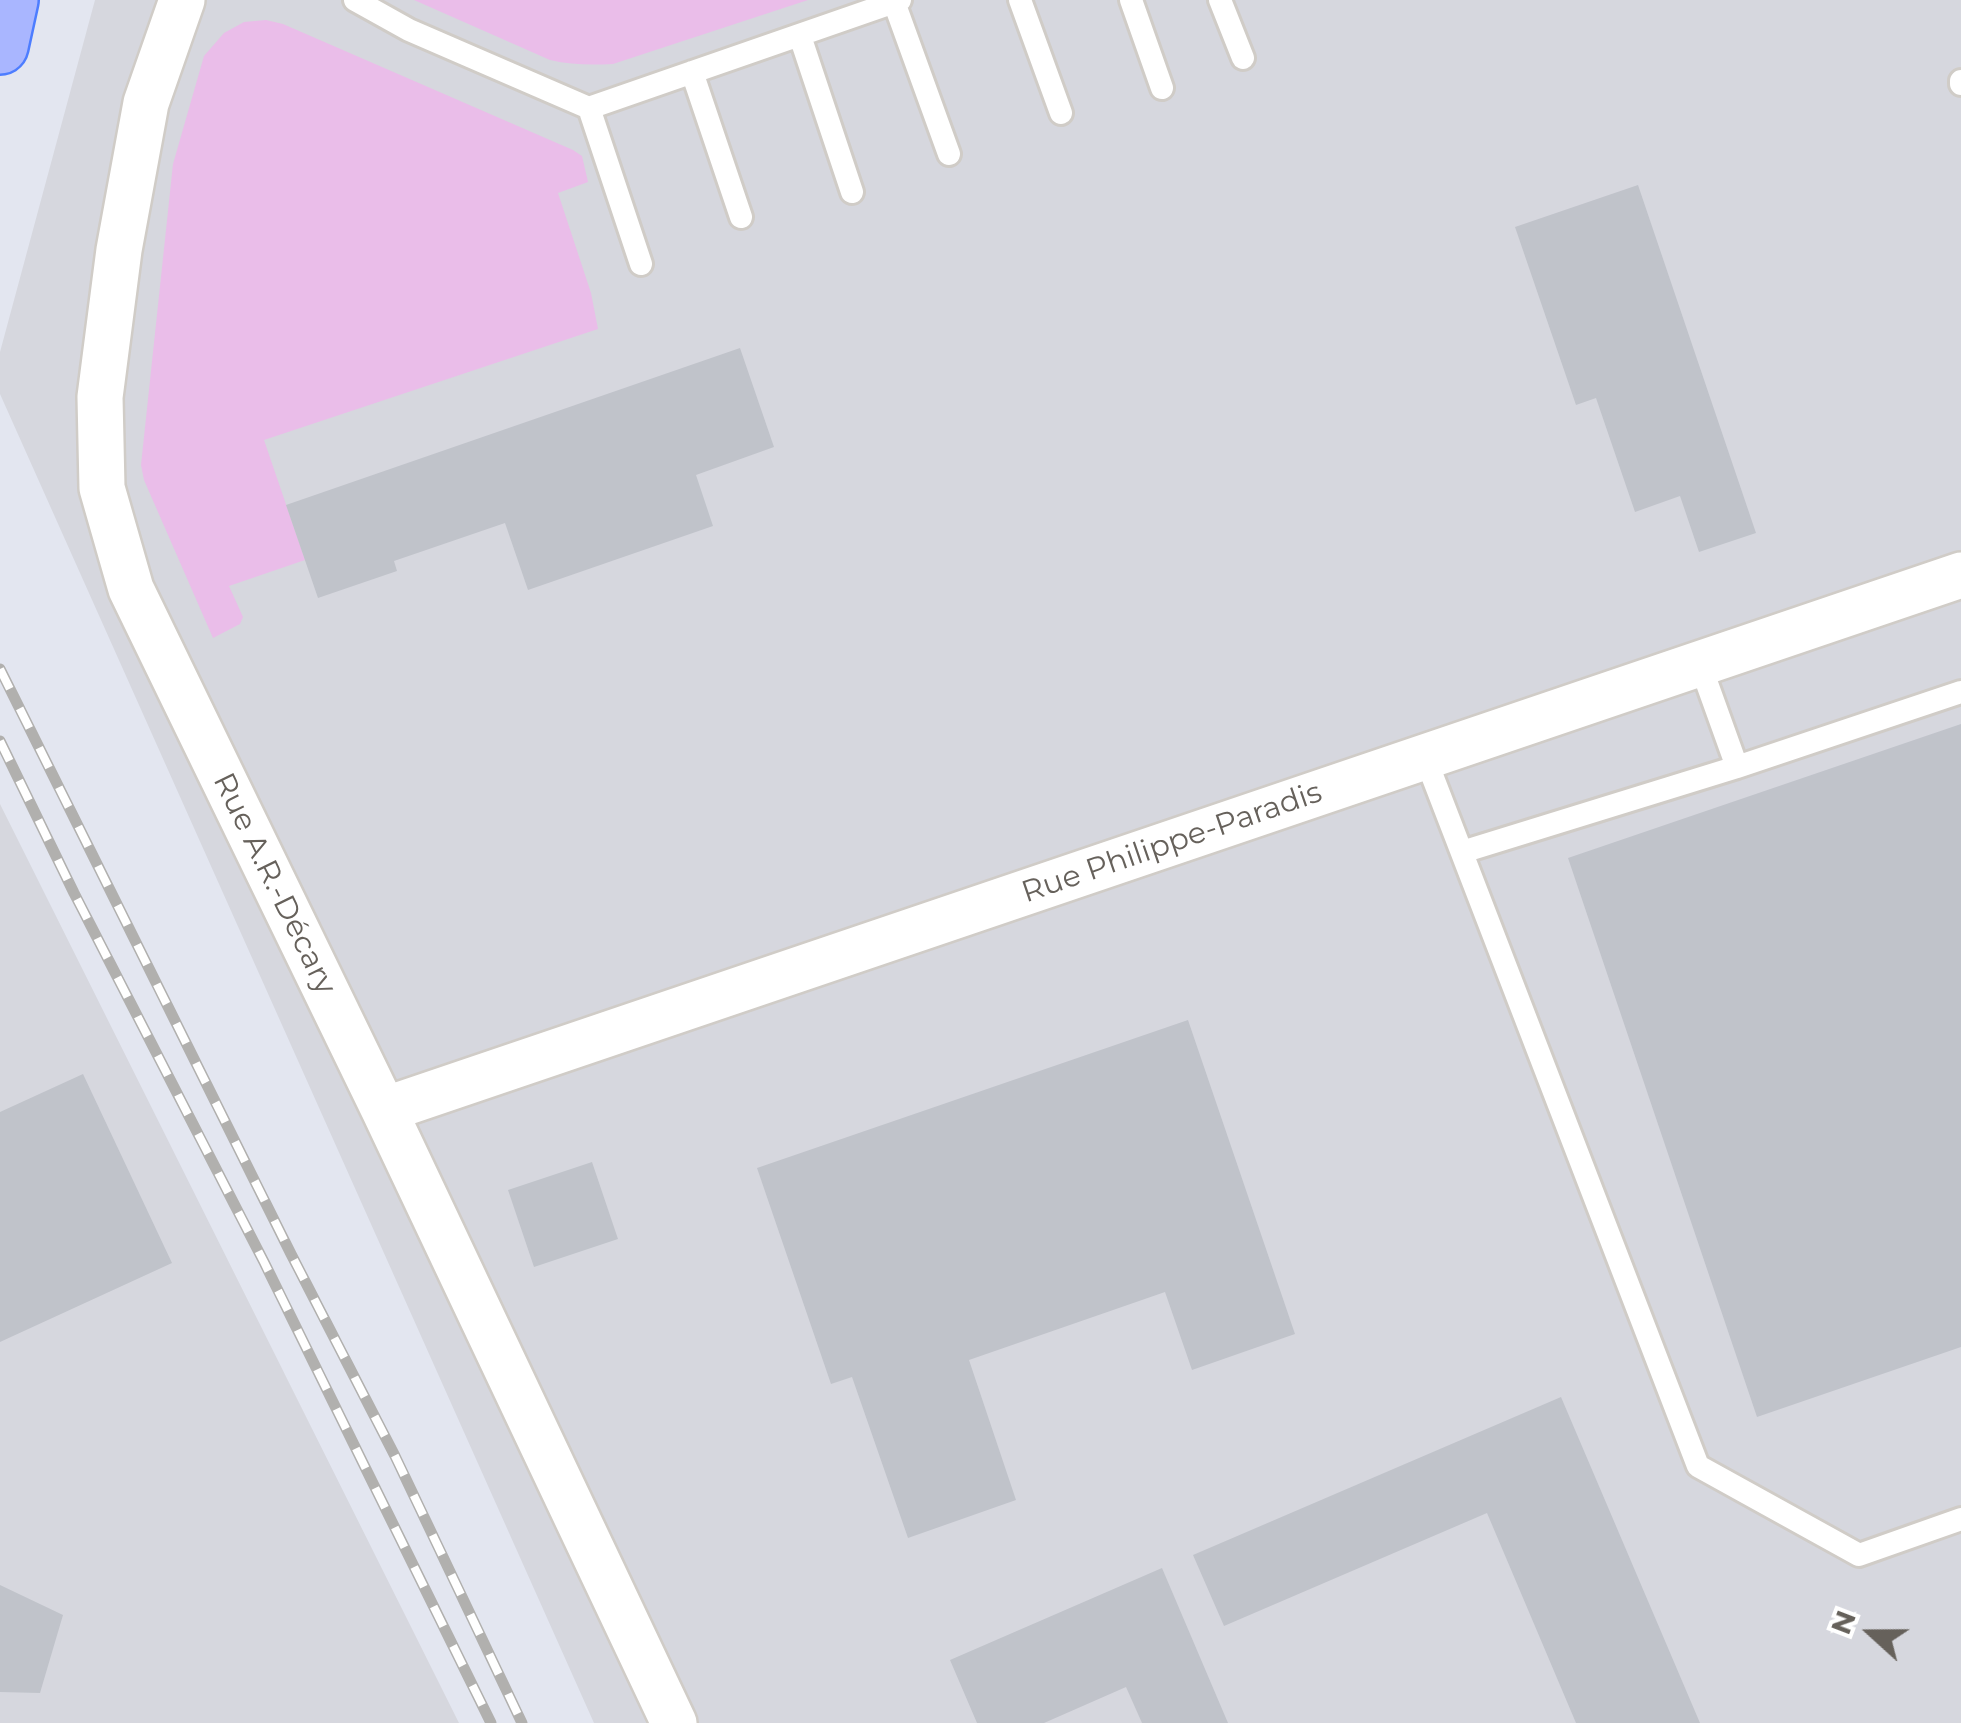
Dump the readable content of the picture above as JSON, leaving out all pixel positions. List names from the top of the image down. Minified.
{"streets":{"street":["Rue Philippe-Paradis","Rue A.R.-Décary"]},"crossings":[["Rue Philippe-Paradis","Rue A.R.-Décary"]],"north":"left"}
